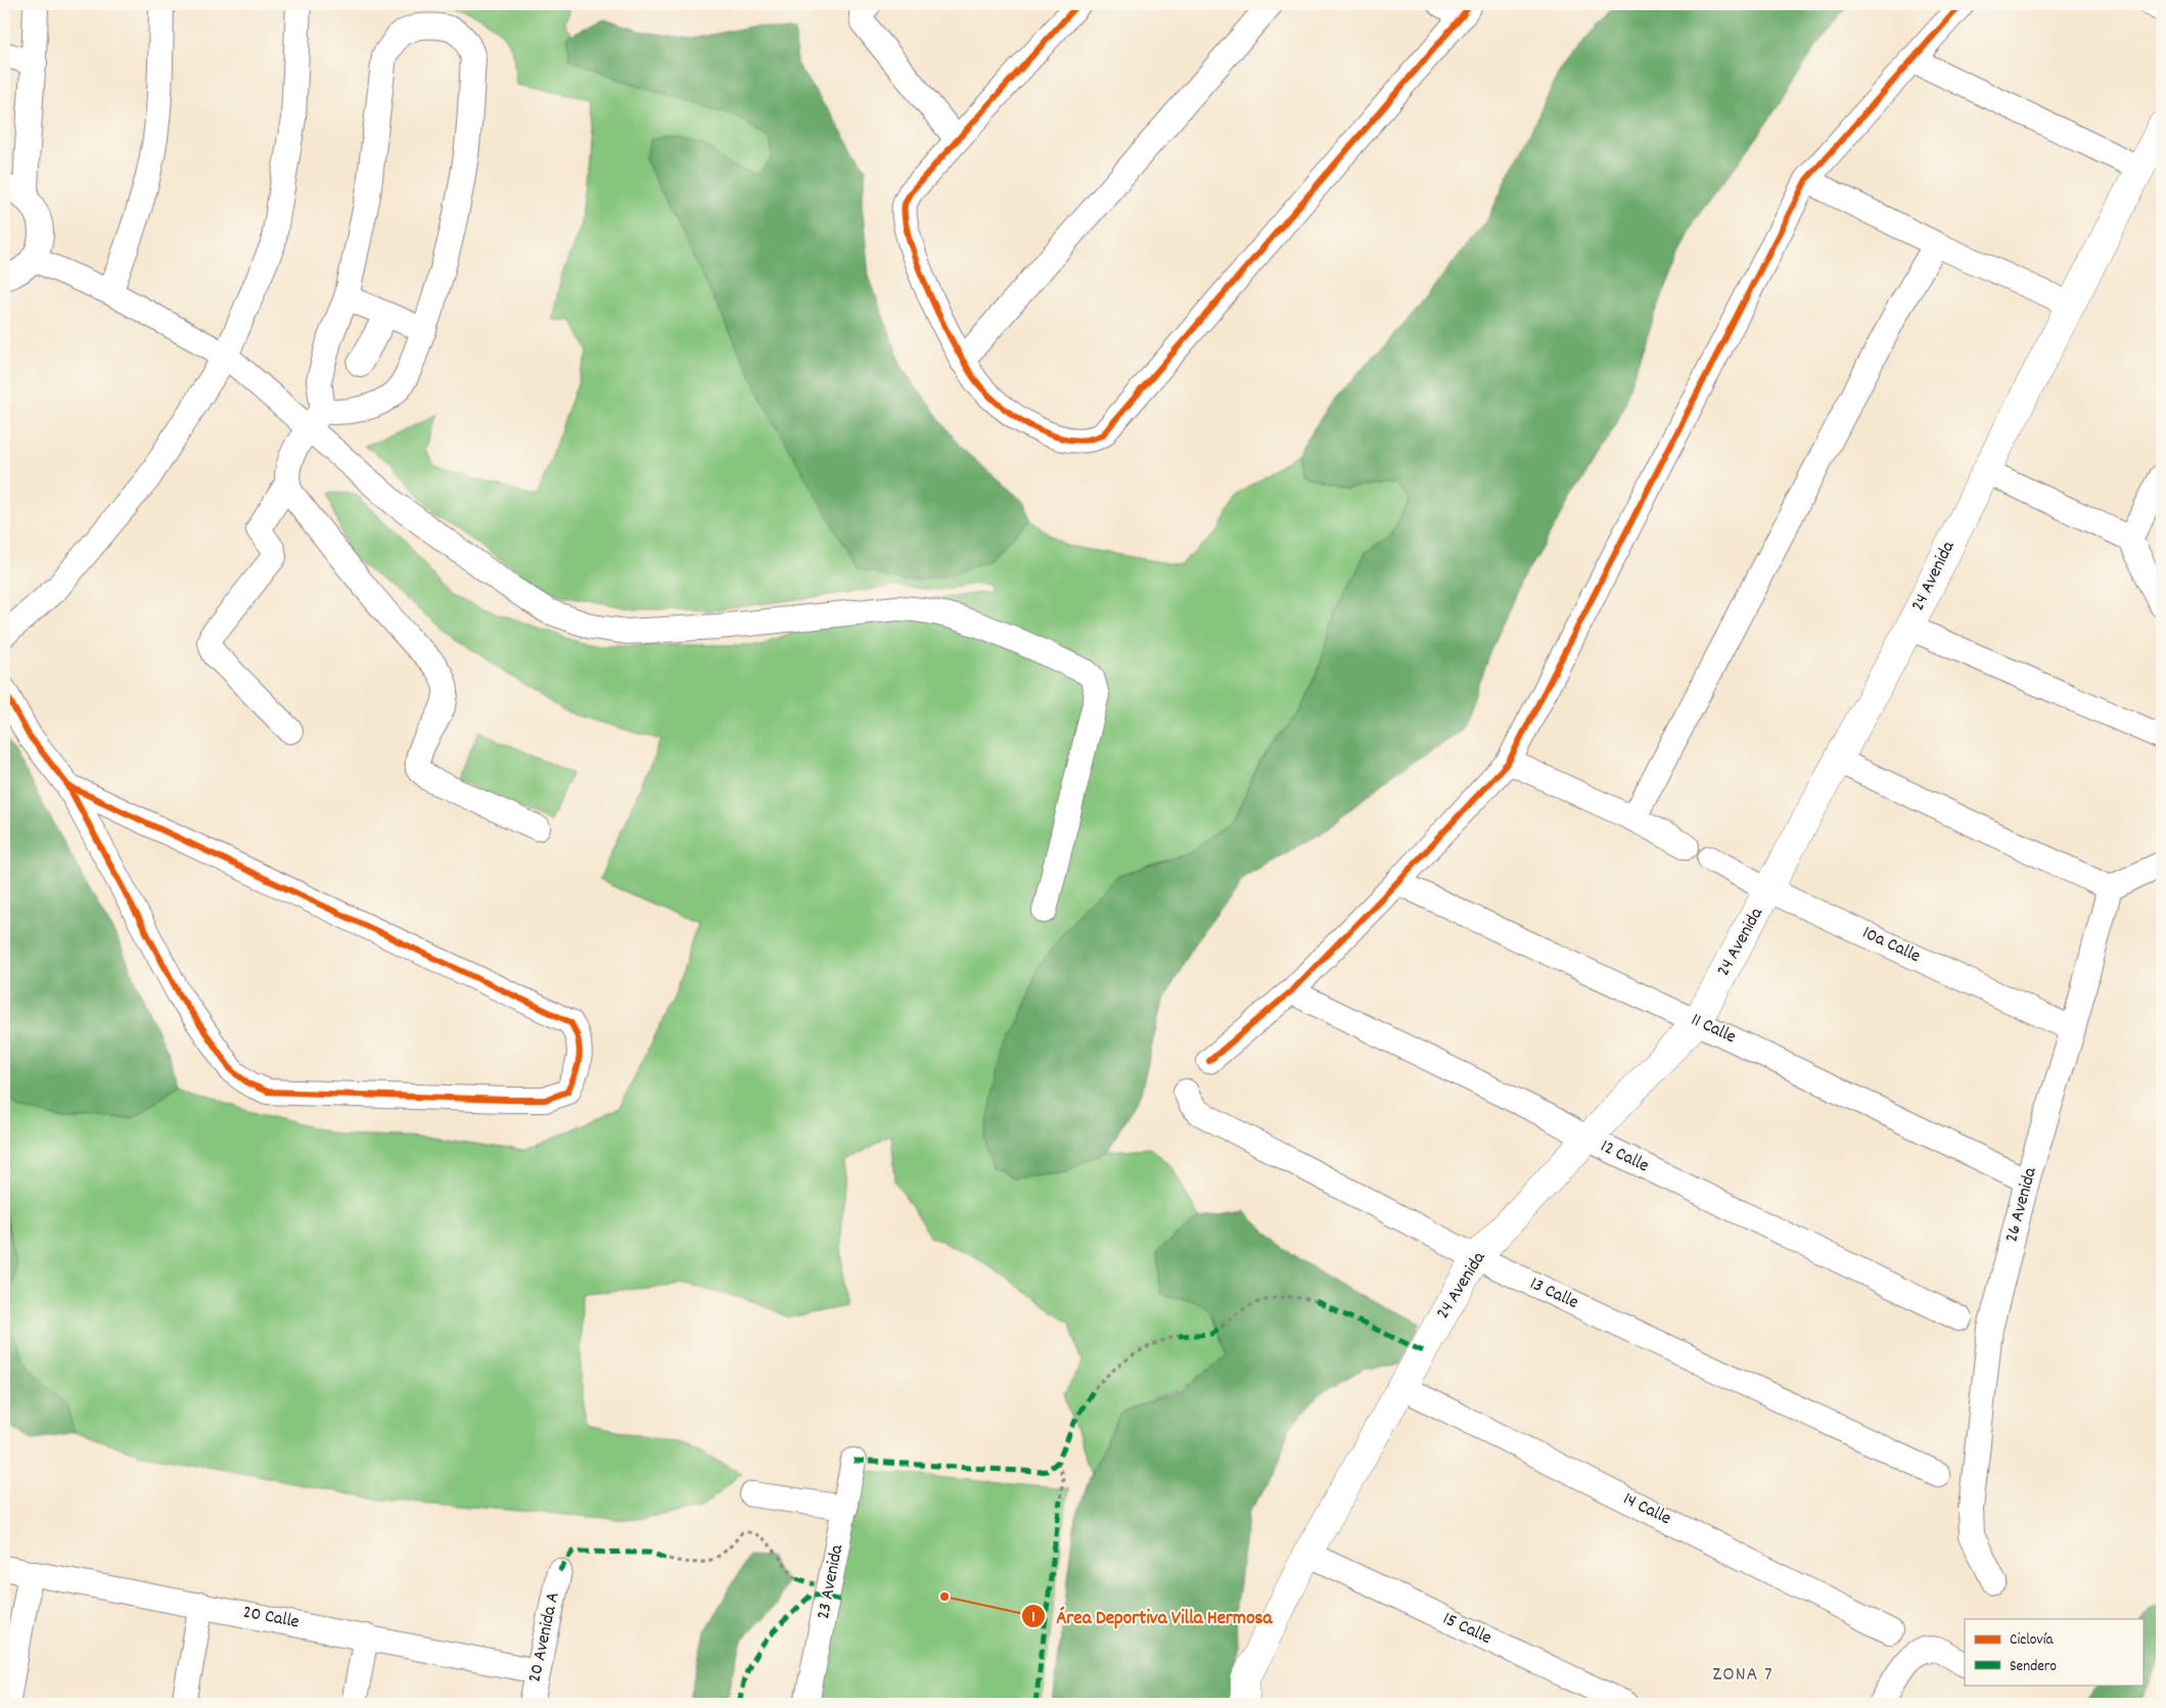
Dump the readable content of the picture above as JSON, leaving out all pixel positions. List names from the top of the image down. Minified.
{"streets":{"main road":["24 Avenida"],"street":["10a Calle","11 Calle","12 Calle","26 Avenida","13 Calle","14 Calle","23 Avenida","20 Calle","15 Calle","20 Avenida A"]},"crossings":[["24 Avenida","10a Calle"],["24 Avenida","11 Calle"],["24 Avenida","12 Calle"],["24 Avenida","13 Calle"],["24 Avenida","14 Calle"],["24 Avenida","15 Calle"],["10a Calle","26 Avenida"],["11 Calle","26 Avenida"],["20 Calle","20 Avenida A"]],"districts":["ZONA 7"],"places":["Área Deportiva Villa Hermosa"],"legend":["Ciclovía","Sendero"]}
